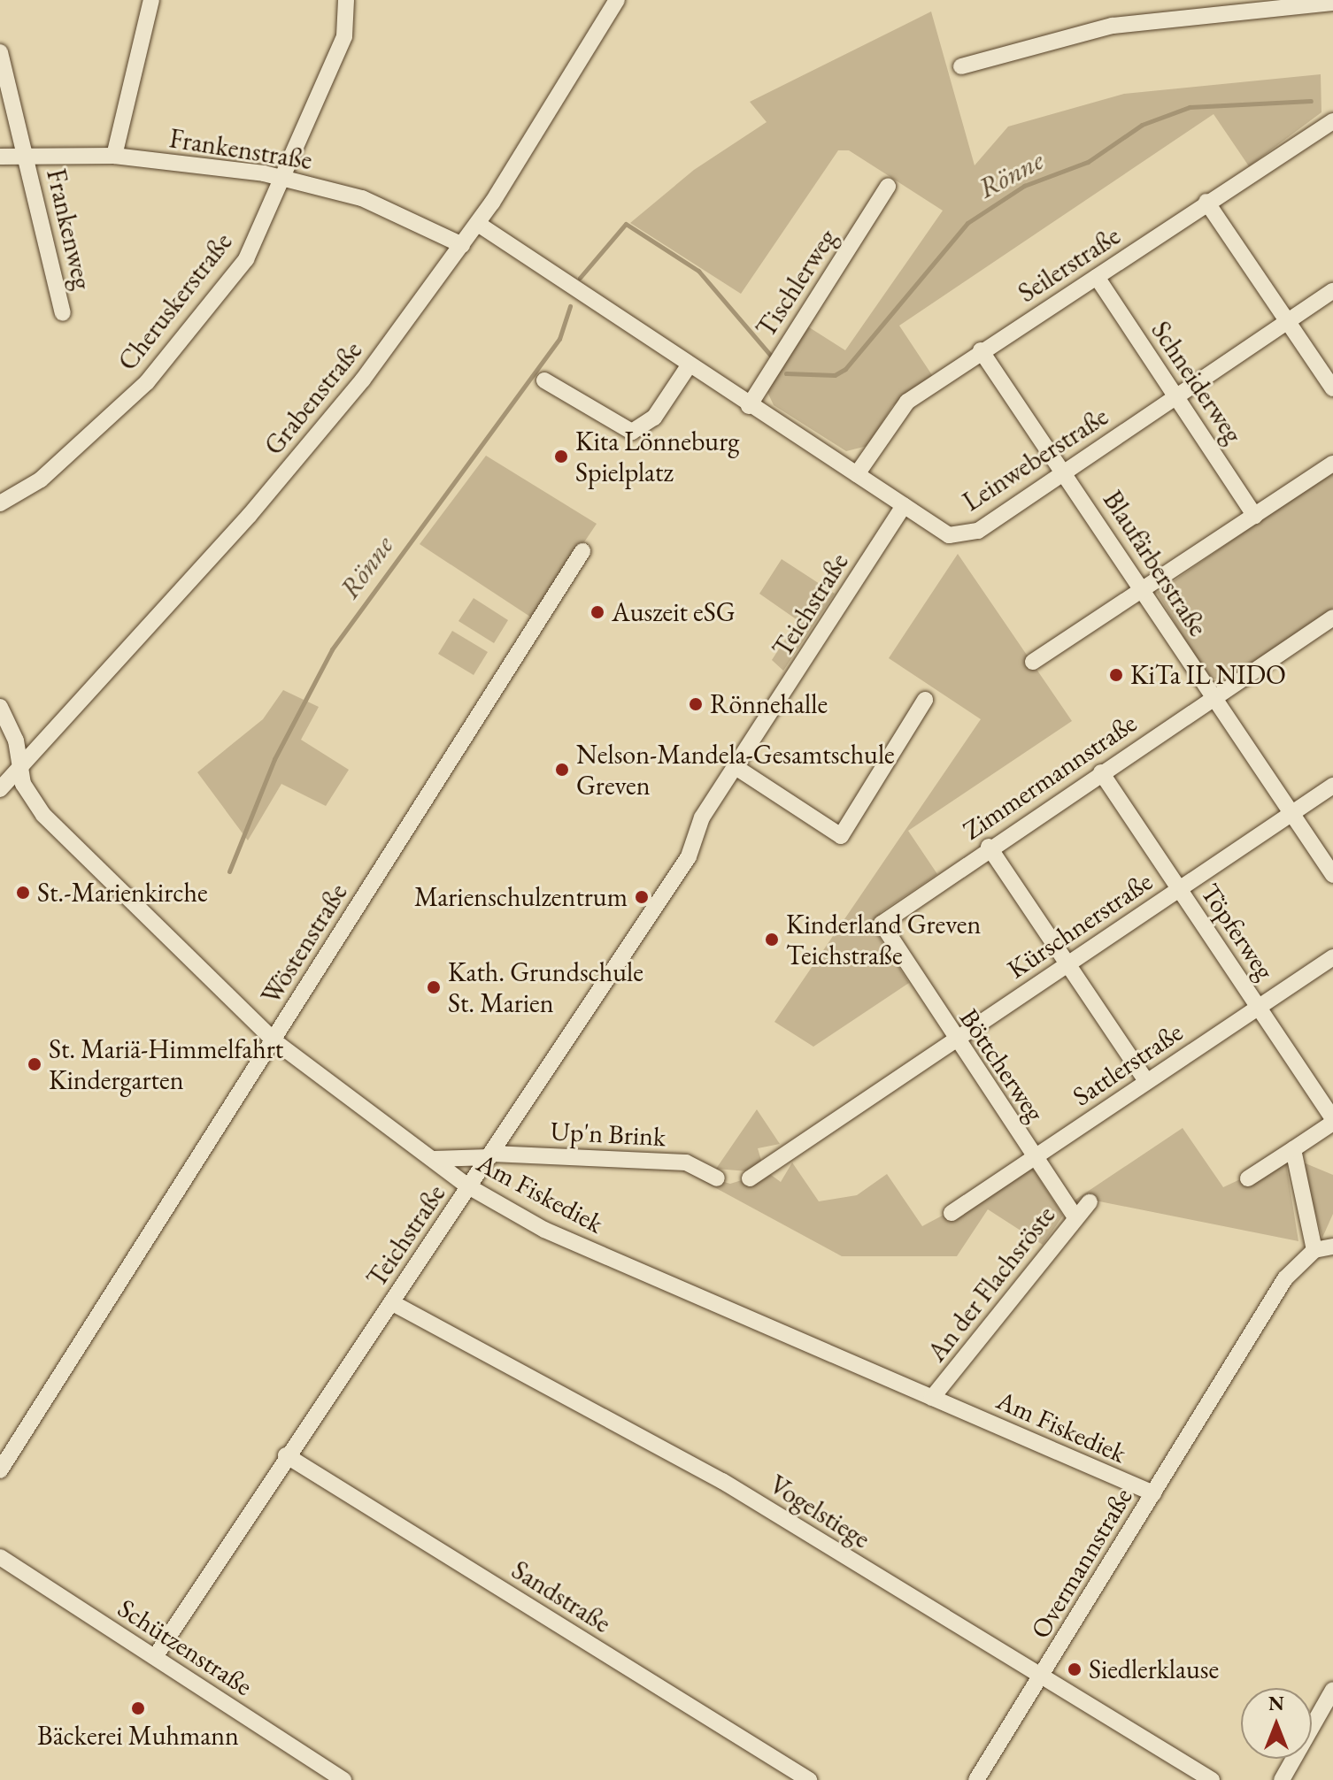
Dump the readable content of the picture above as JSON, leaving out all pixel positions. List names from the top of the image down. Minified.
{"streets":{"street":["Frankenstraße","Frankenweg","Seilerstraße","Tischlerweg","Cheruskerstraße","Schneiderweg","Grabenstraße","Leinweberstraße","Blaufärberstraße","Teichstraße","Zimmermannstraße","Kürschnerstraße","Töpferweg","Wöstenstraße","Sattlerstraße","Böttcherweg","Up'n Brink","Am Fiskediek","An der Flachsröste","Vogelstiege","Overmannstraße","Sandstraße","Schützenstraße"]},"crossings":[["Frankenstraße","Frankenweg"],["Frankenstraße","Cheruskerstraße"],["Frankenstraße","Grabenstraße"],["Seilerstraße","Schneiderweg"],["Seilerstraße","Leinweberstraße"],["Seilerstraße","Blaufärberstraße"],["Tischlerweg","Leinweberstraße"],["Schneiderweg","Leinweberstraße"],["Grabenstraße","Leinweberstraße"],["Grabenstraße","Am Fiskediek"],["Leinweberstraße","Blaufärberstraße"],["Leinweberstraße","Teichstraße"],["Blaufärberstraße","Zimmermannstraße"],["Blaufärberstraße","Kürschnerstraße"],["Teichstraße","Up'n Brink"],["Teichstraße","Am Fiskediek"],["Teichstraße","Vogelstiege"],["Teichstraße","Sandstraße"],["Teichstraße","Schützenstraße"],["Zimmermannstraße","Töpferweg"],["Zimmermannstraße","Böttcherweg"],["Kürschnerstraße","Töpferweg"],["Kürschnerstraße","Böttcherweg"],["Töpferweg","Sattlerstraße"],["Wöstenstraße","Am Fiskediek"],["Sattlerstraße","Böttcherweg"],["Böttcherweg","An der Flachsröste"],["Up'n Brink","Am Fiskediek"],["Am Fiskediek","An der Flachsröste"],["Am Fiskediek","Overmannstraße"],["Vogelstiege","Overmannstraße"]],"water":["Rönne"],"places":["Kita Lönneburg Spielplatz","Auszeit eSG","KiTa IL NIDO","Rönnehalle","Nelson-Mandela-Gesamtschule Greven","St.-Marienkirche","Marienschulzentrum","Kinderland Greven Teichstraße","Kath. Grundschule St. Marien","St. Mariä-Himmelfahrt Kindergarten","Siedlerklause","Bäckerei Muhmann"],"north":"top"}
